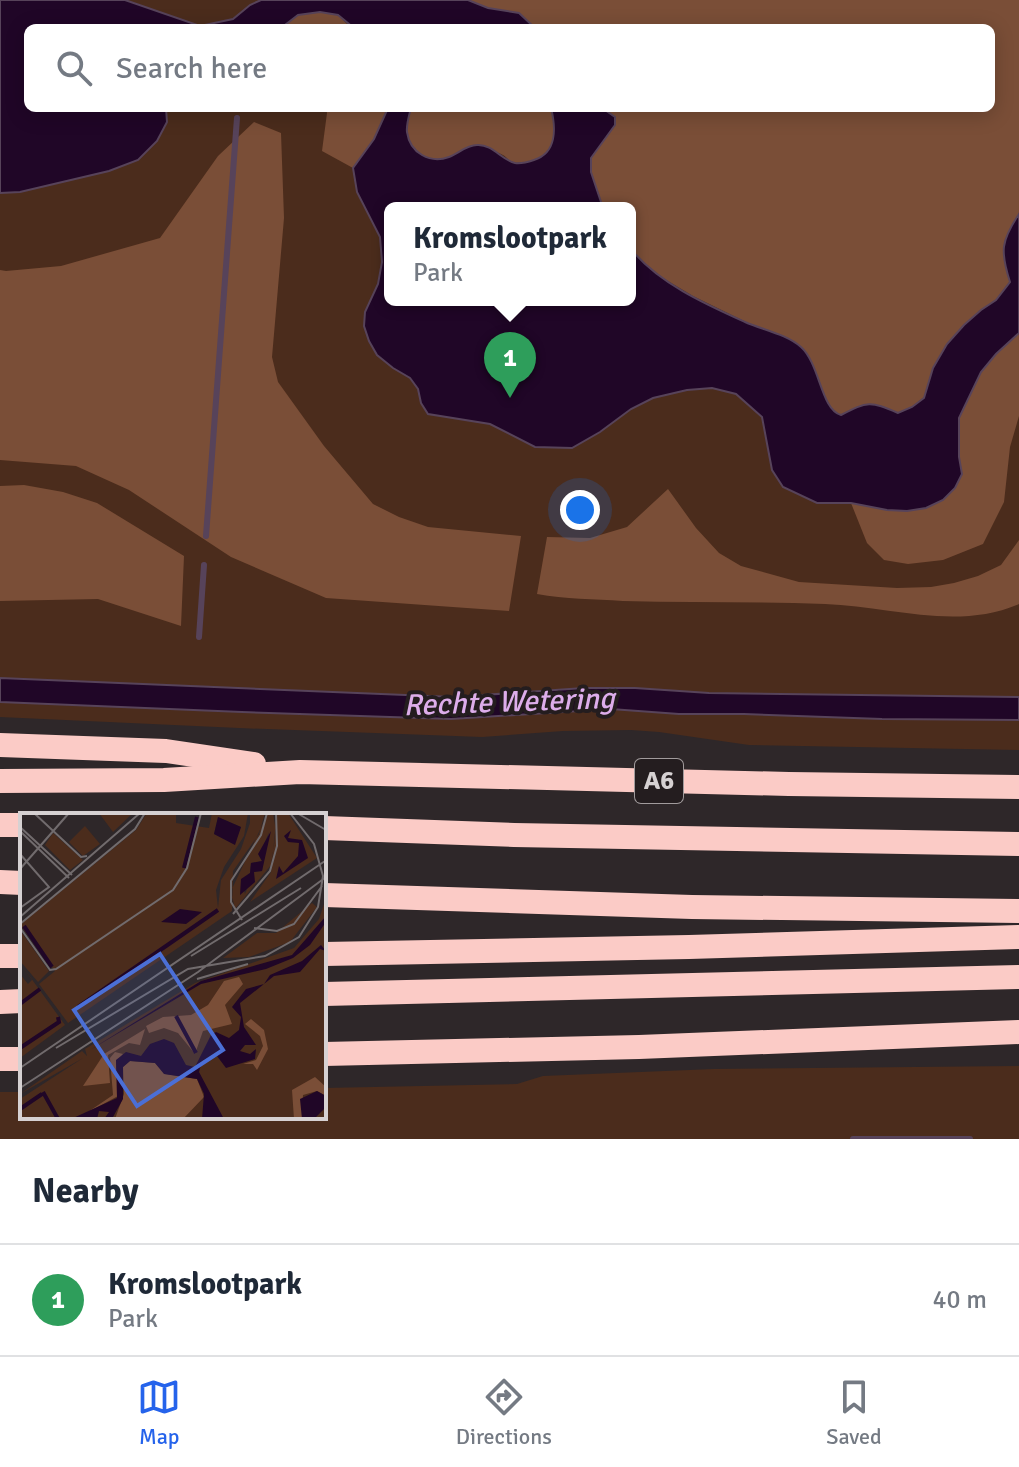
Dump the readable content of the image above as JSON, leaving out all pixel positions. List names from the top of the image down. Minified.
{"streets":{"highway":["A6"]},"water":["Rechte Wetering"],"page":{"search":"Search here","popup":["Kromslootpark","Park"],"pins":"1","heading":"Nearby","list":[{"mark":"1","name":"Kromslootpark","note":"Park","value":"40 m"}],"nav":["Map","Directions","Saved"]}}
